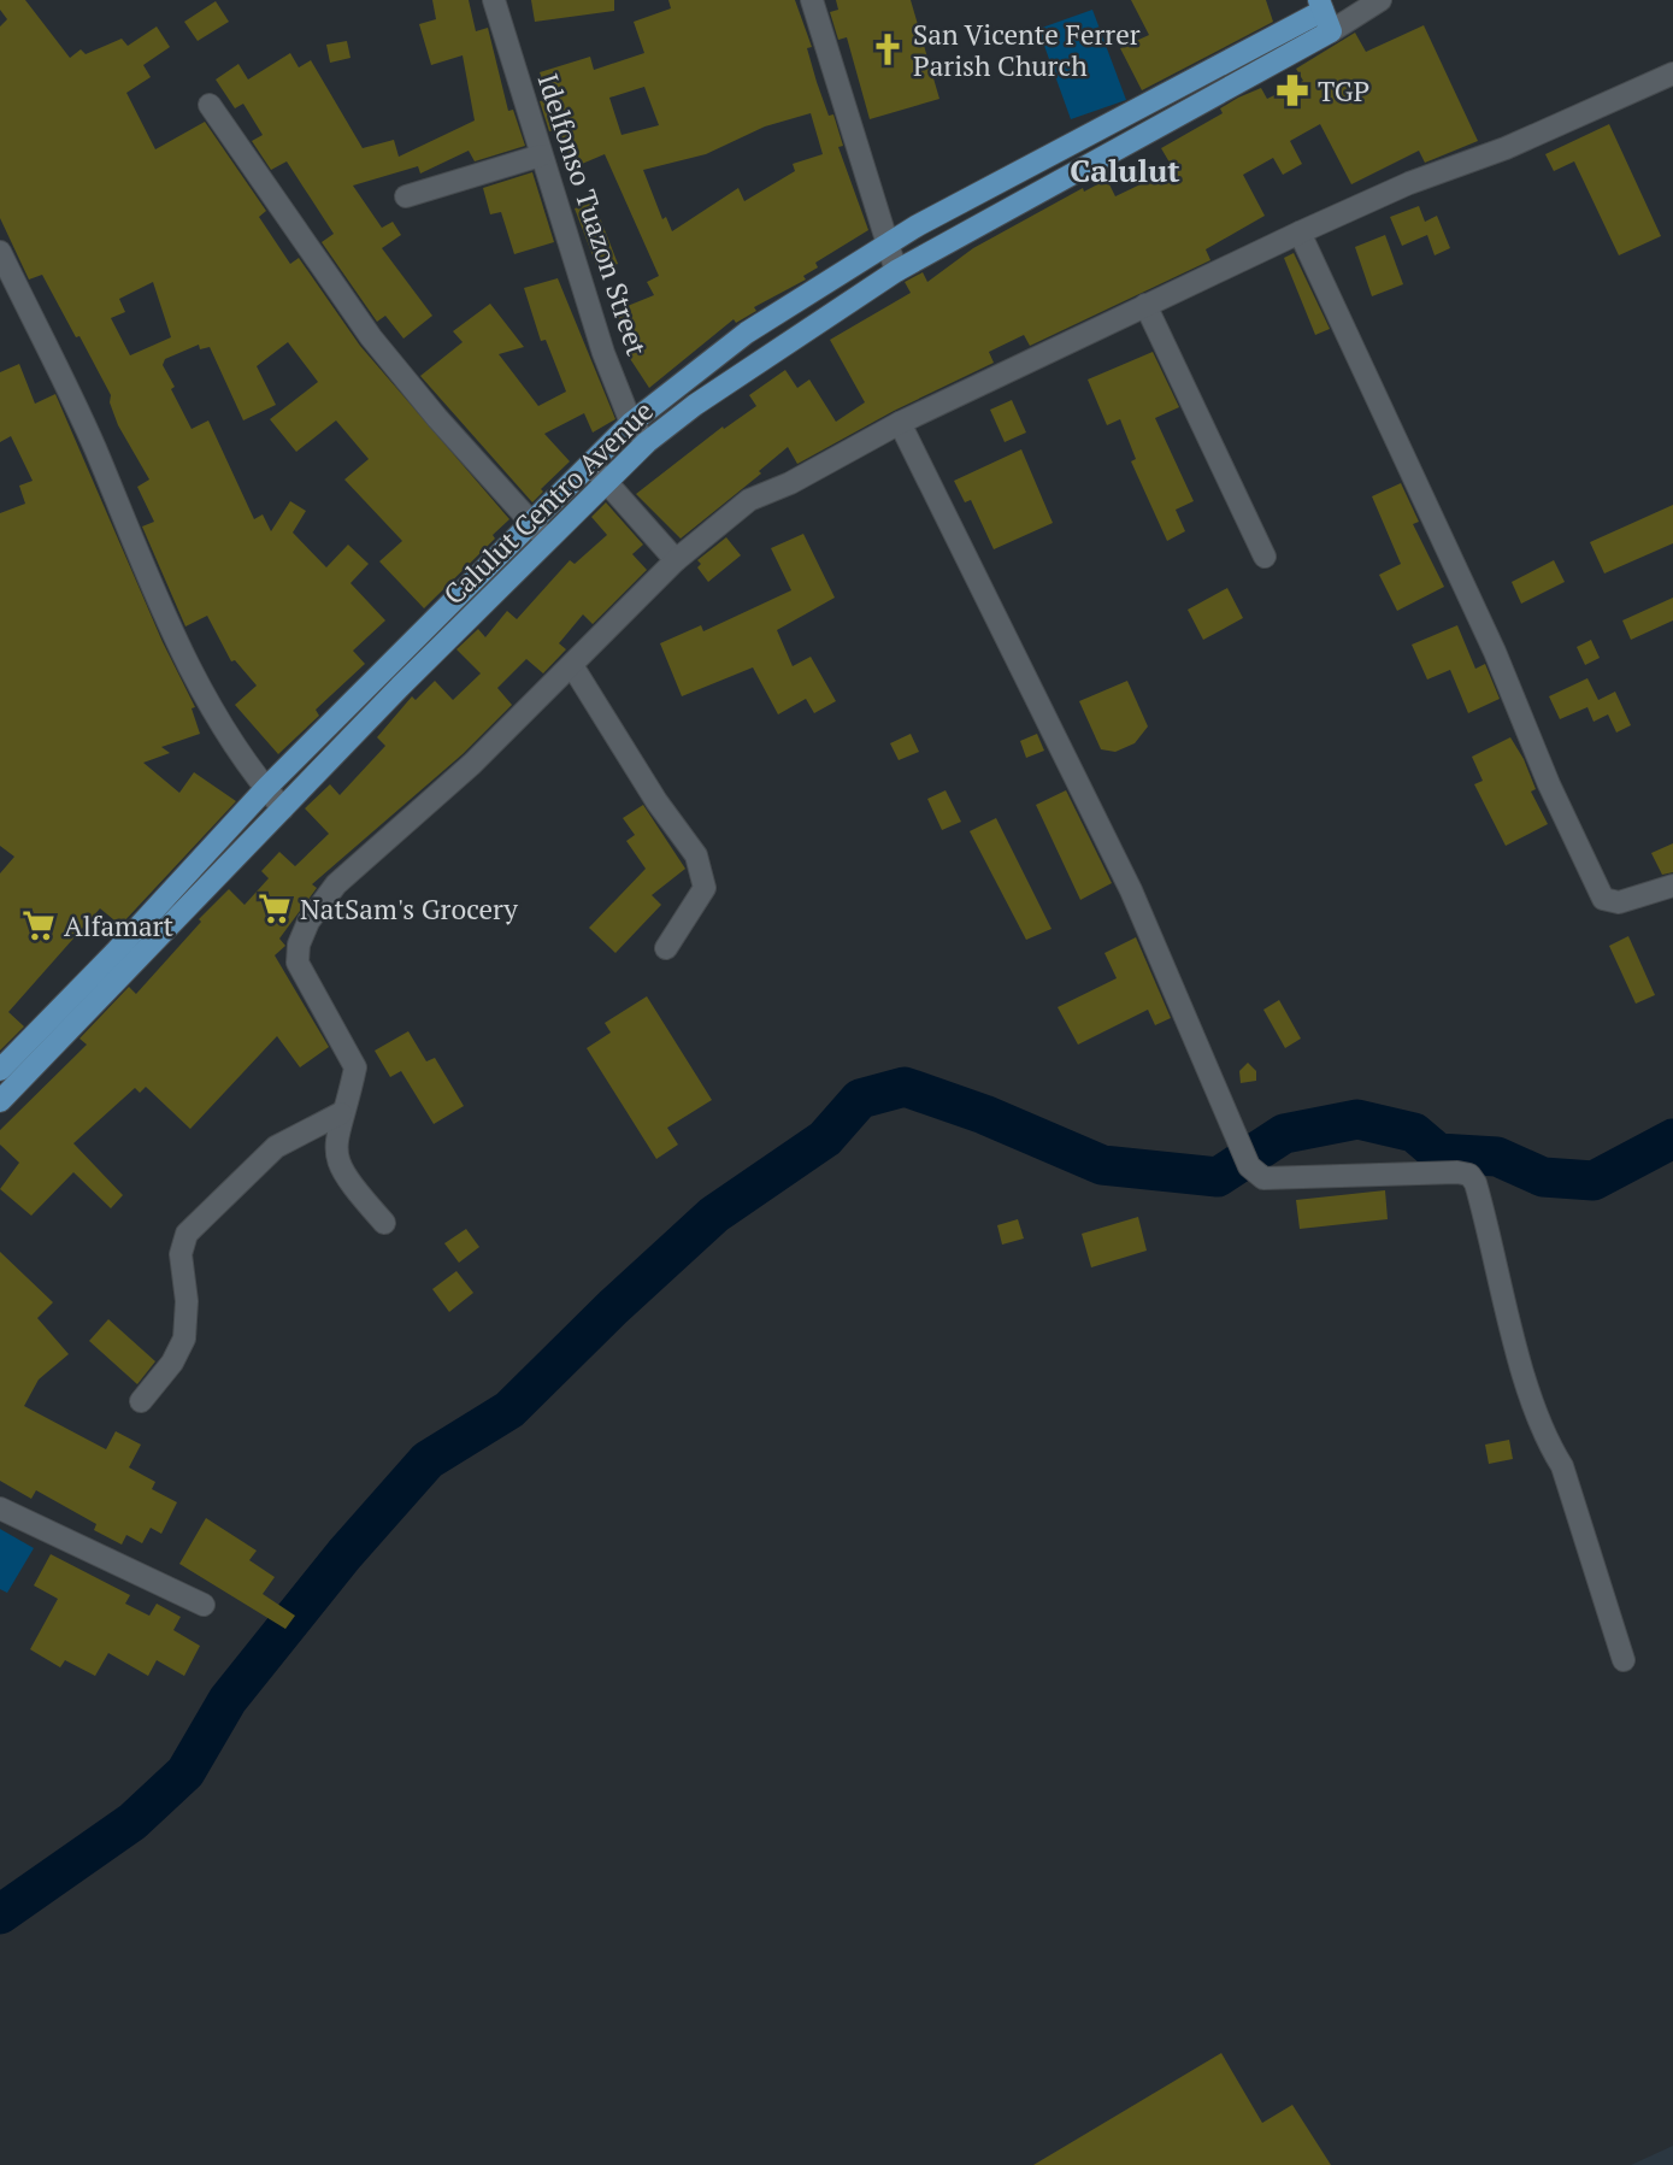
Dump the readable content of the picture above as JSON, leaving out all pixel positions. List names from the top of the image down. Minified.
{"streets":{"main road":["Calulut Centro Avenue"],"street":["Idelfonso Tuazon Street"]},"crossings":[["Idelfonso Tuazon Street","Calulut Centro Avenue"]],"districts":["Calulut"],"places":{"church":["San Vicente Ferrer Parish Church"],"pharmacy":["TGP"],"supermarket":["NatSam's Grocery","Alfamart"]}}
